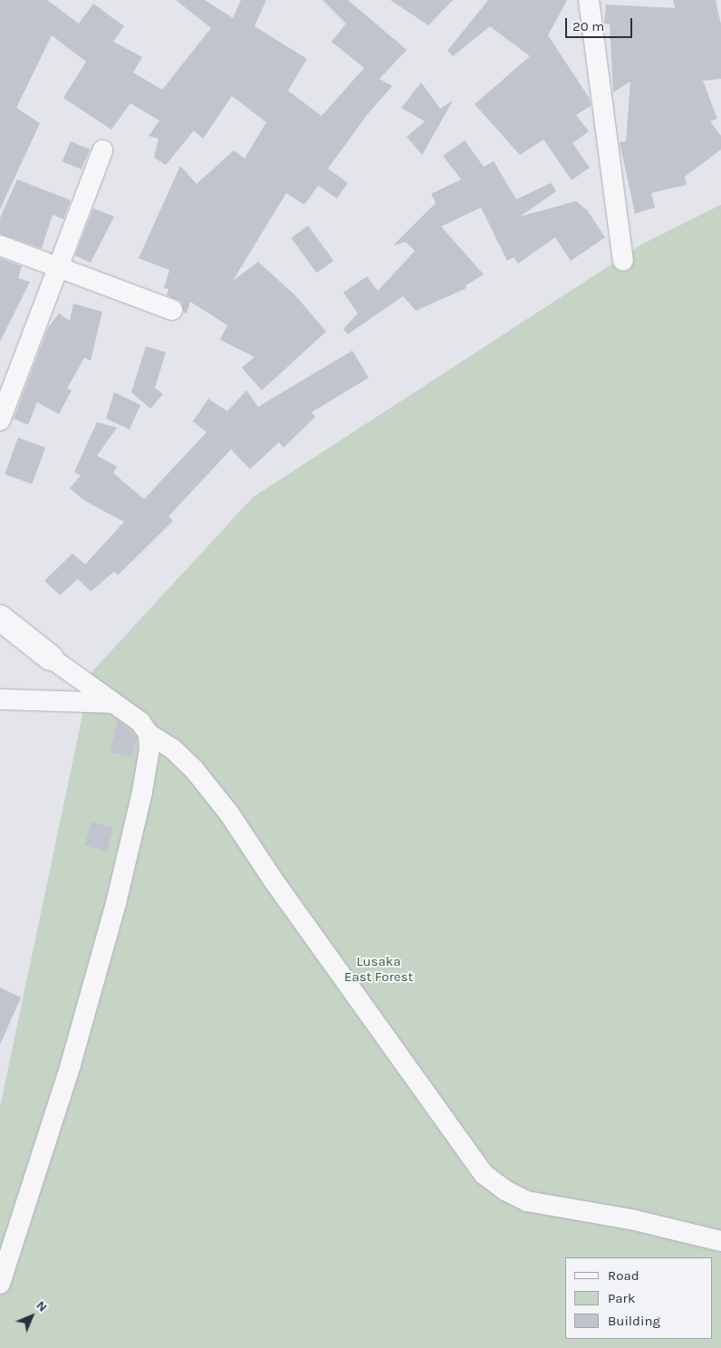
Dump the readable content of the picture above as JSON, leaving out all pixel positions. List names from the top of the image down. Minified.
{"parks":["Lusaka East Forest"],"legend":["Road","Park","Building"],"scale_bar":"20 m","north":"top right"}
